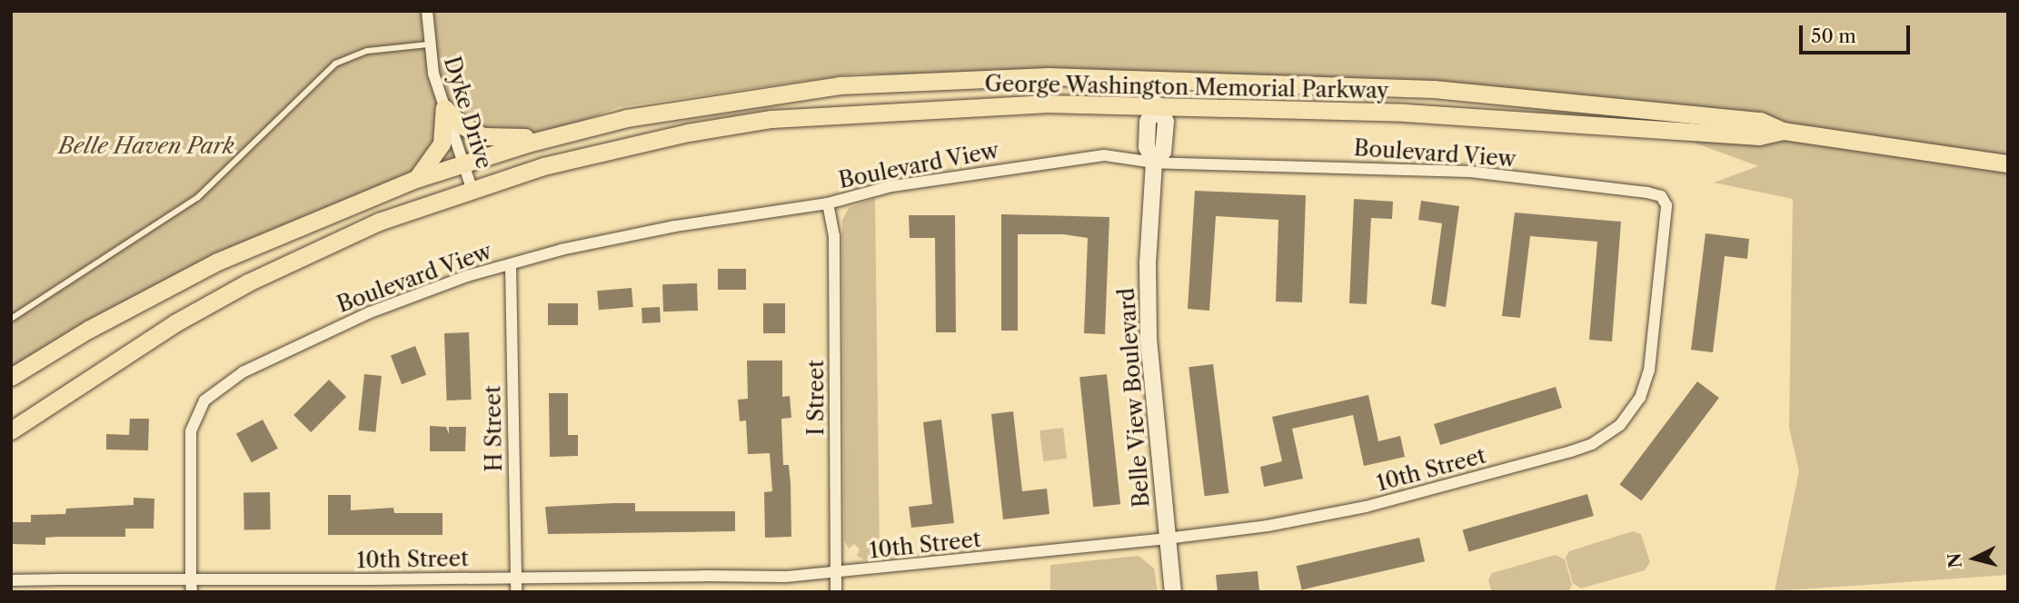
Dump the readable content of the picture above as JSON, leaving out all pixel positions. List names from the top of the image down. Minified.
{"streets":{"main road":["George Washington Memorial Parkway","Belle View Boulevard"],"street":["Dyke Drive","Boulevard View","I Street","H Street","10th Street"]},"crossings":[["George Washington Memorial Parkway","Dyke Drive"],["George Washington Memorial Parkway","Belle View Boulevard"],["Boulevard View","I Street"],["Boulevard View","Belle View Boulevard"],["Boulevard View","H Street"],["Boulevard View","10th Street"],["I Street","10th Street"],["Belle View Boulevard","10th Street"],["H Street","10th Street"]],"parks":["Belle Haven Park"],"scale_bar":"50 m","north":"left"}
